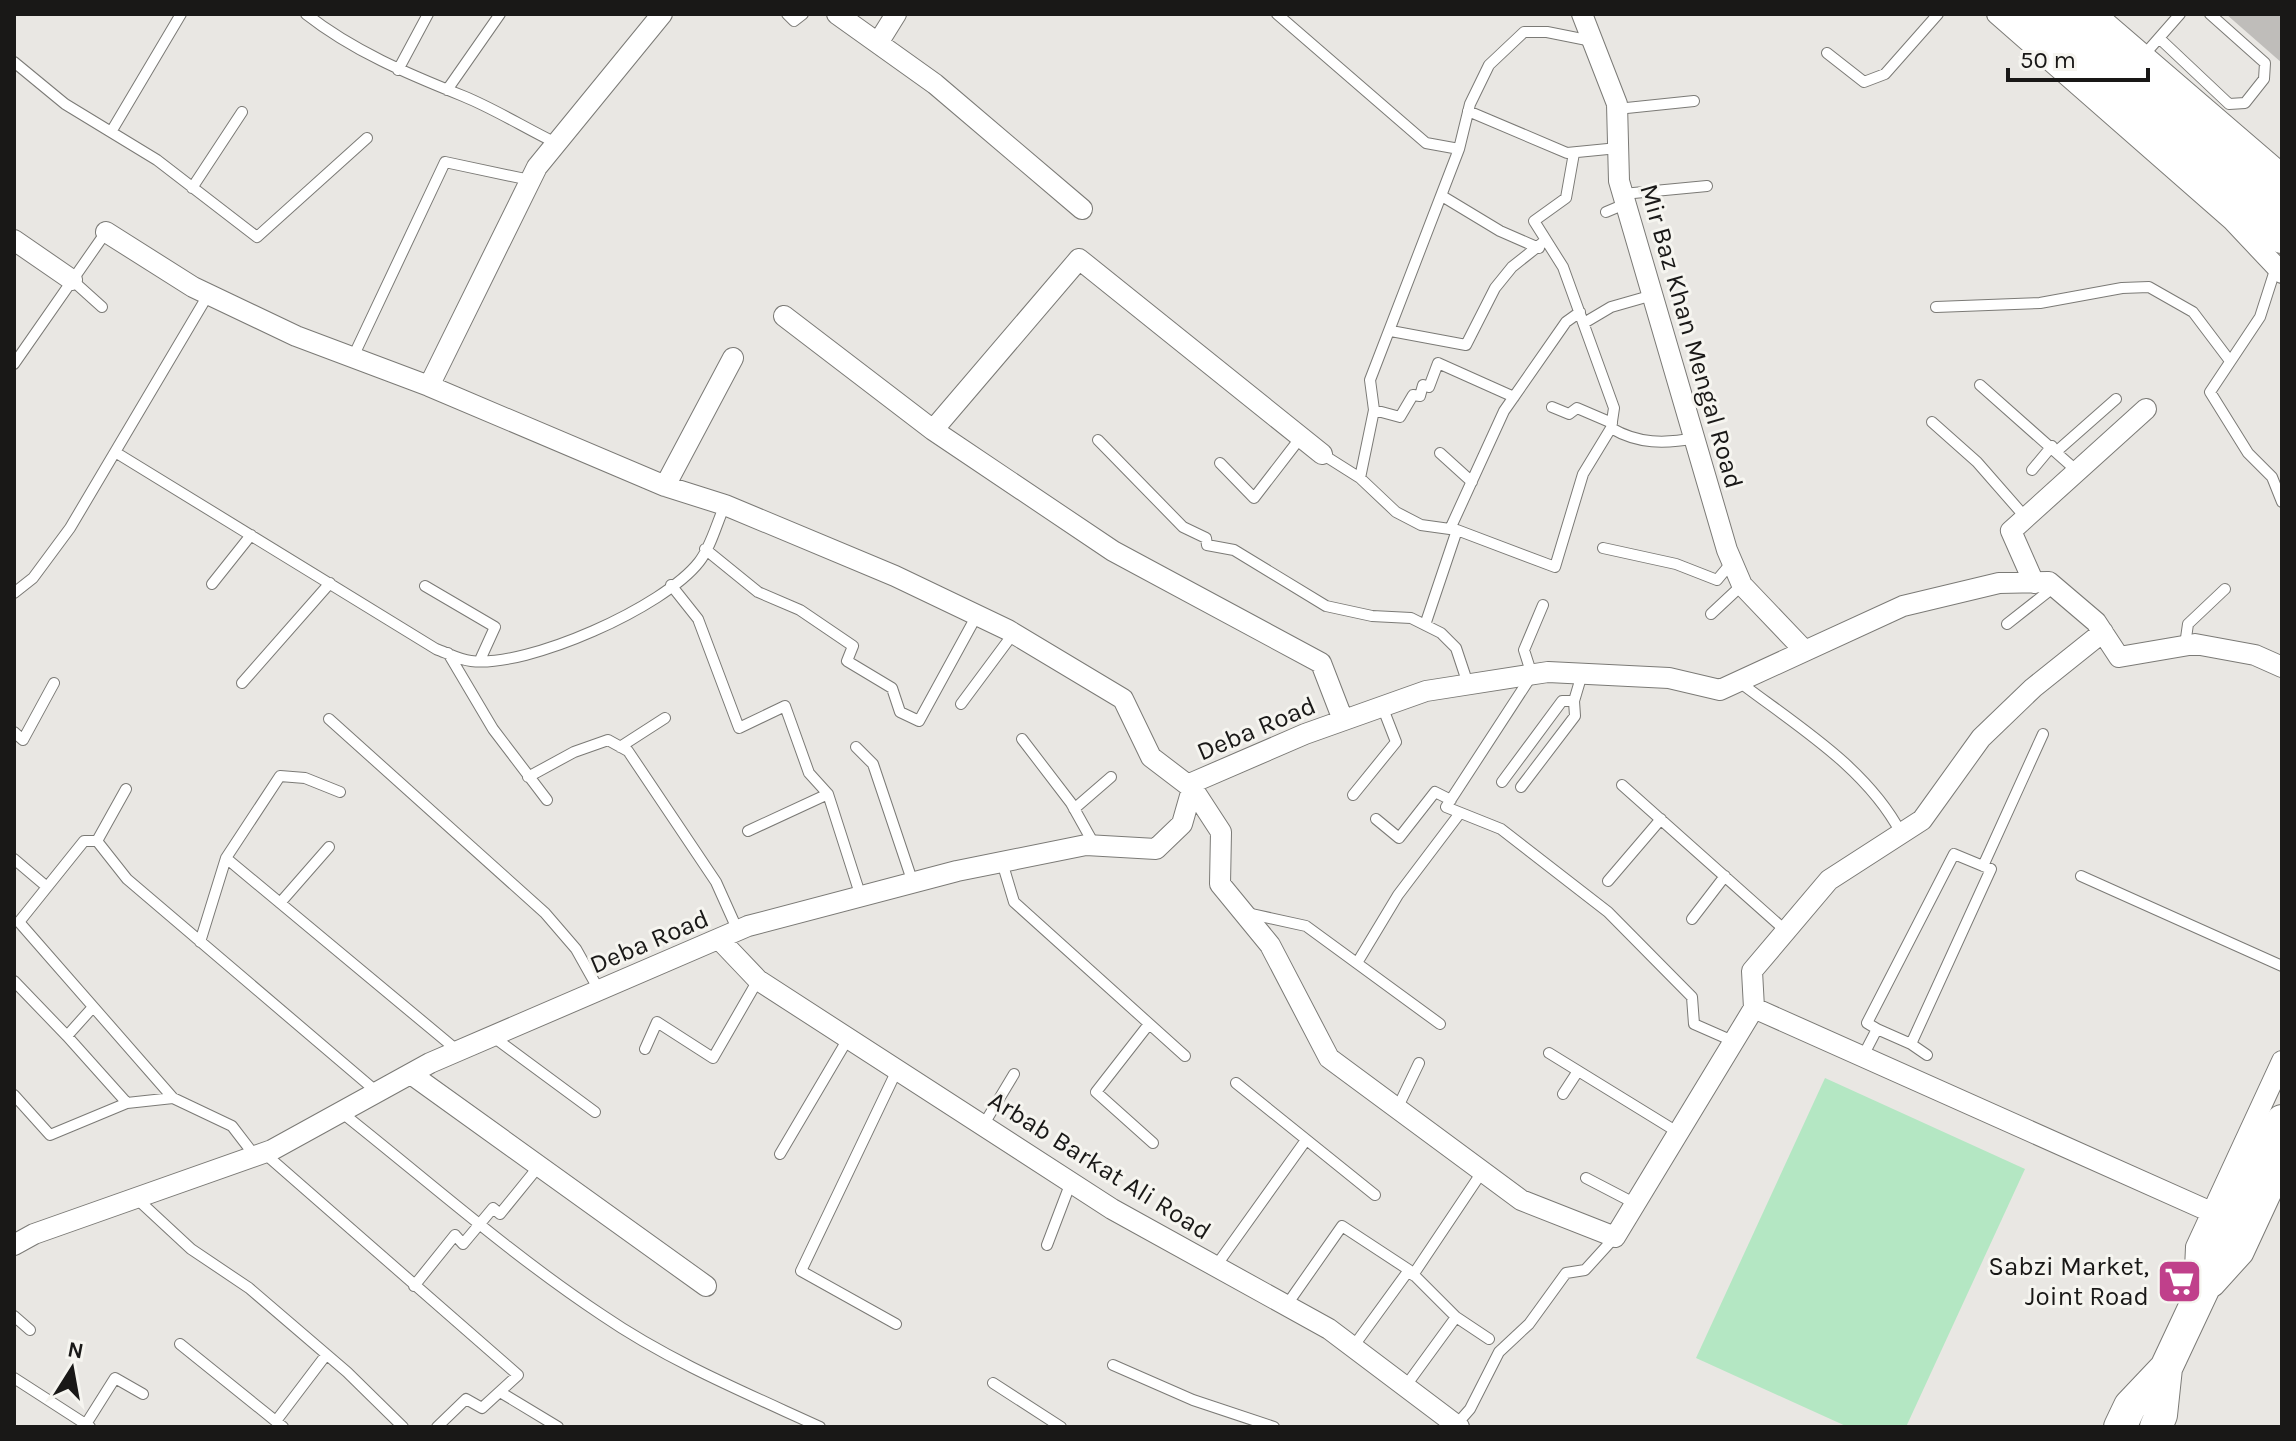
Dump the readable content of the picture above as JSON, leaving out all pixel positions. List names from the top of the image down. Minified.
{"streets":{"street":["Mir Baz Khan Mengal Road","Deba Road","Arbab Barkat Ali Road"]},"crossings":[["Mir Baz Khan Mengal Road","Deba Road"],["Deba Road","Arbab Barkat Ali Road"]],"places":{"supermarket":["Sabzi Market, Joint Road"]},"scale_bar":"50 m","north":"top"}
